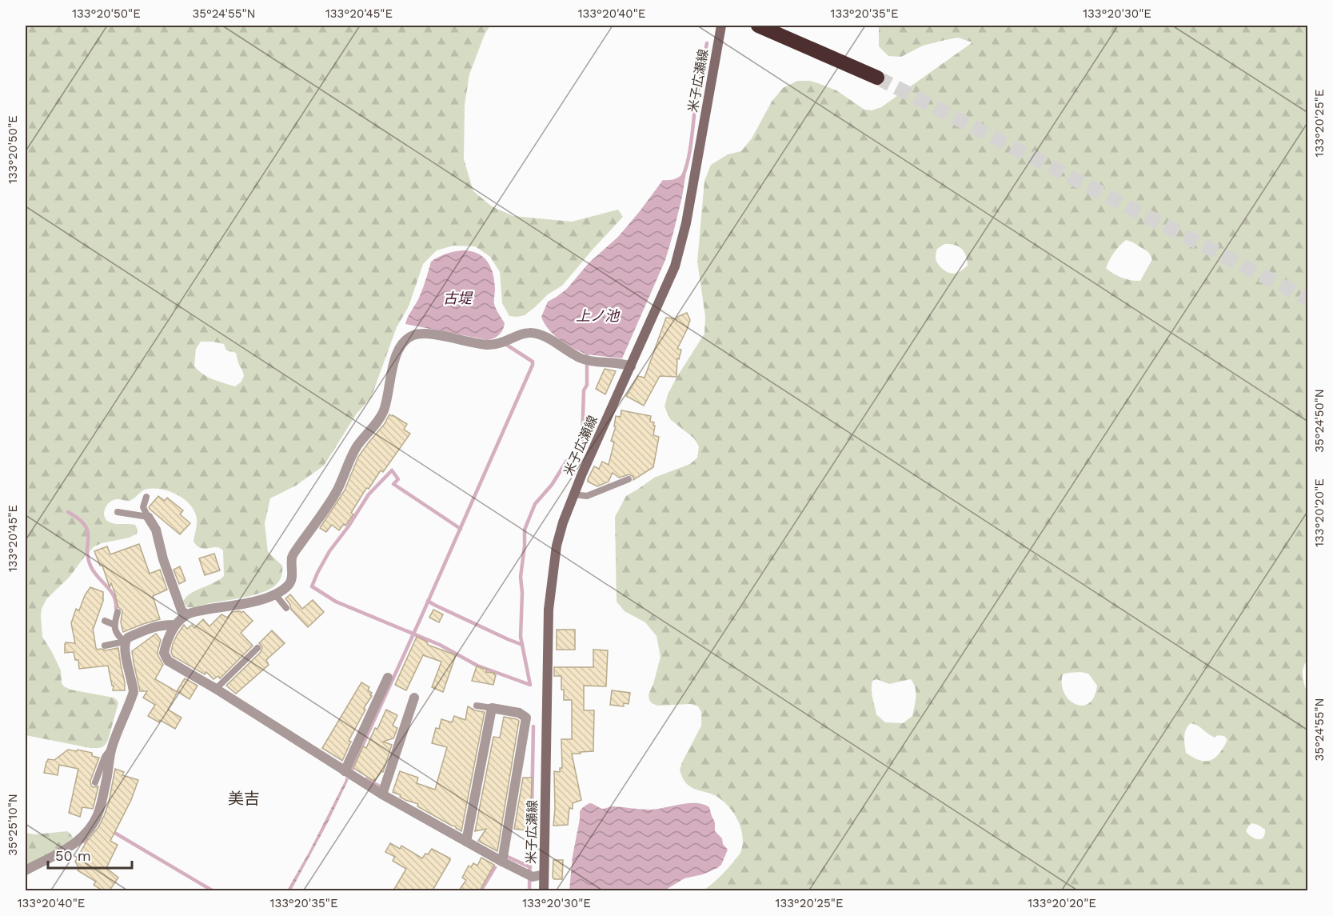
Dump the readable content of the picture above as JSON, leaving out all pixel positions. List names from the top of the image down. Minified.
{"streets":{"main road":["米子広瀬線"]},"districts":["美吉"],"water":["古堤","上ノ池"],"scale_bar":"50 m","coordinates":["133°20'50\"E","35°24'55\"N","133°20'45\"E","133°20'40\"E","133°20'35\"E","133°20'30\"E","133°20'25\"E","35°24'50\"N","133°20'20\"E","35°25'10\"N"]}
